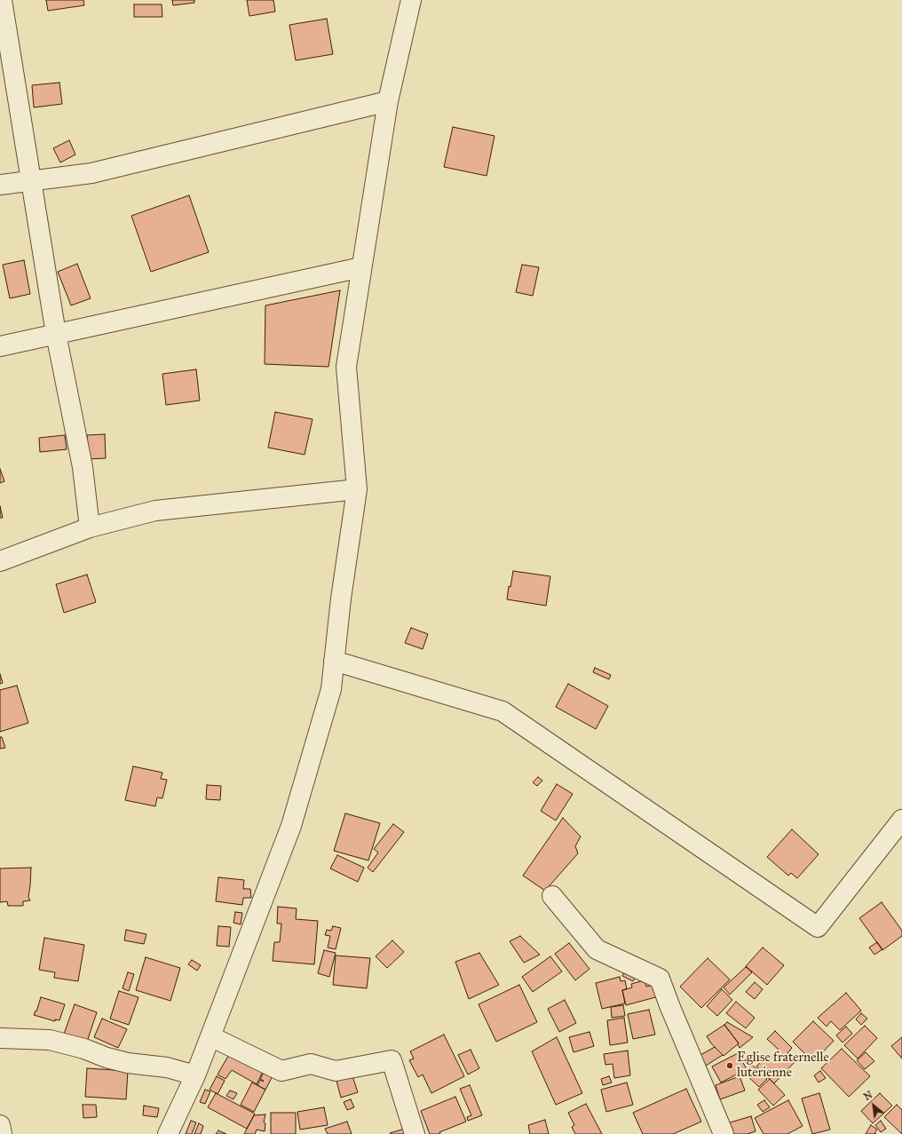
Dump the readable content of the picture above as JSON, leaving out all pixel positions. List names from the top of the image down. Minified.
{"places":["Eglise fraternelle luterienne"],"north":"top left"}
